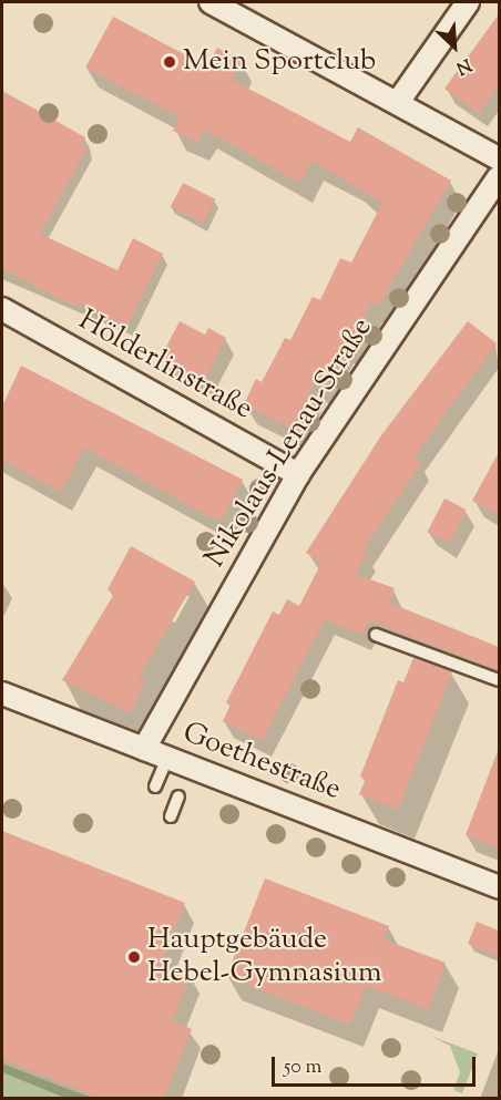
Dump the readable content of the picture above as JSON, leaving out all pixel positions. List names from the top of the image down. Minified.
{"streets":{"street":["Hölderlinstraße","Nikolaus-Lenau-Straße","Goethestraße"]},"crossings":[["Hölderlinstraße","Nikolaus-Lenau-Straße"],["Nikolaus-Lenau-Straße","Goethestraße"]],"places":["Mein Sportclub","Hauptgebäude Hebel-Gymnasium"],"scale_bar":"50 m","north":"bottom right"}
